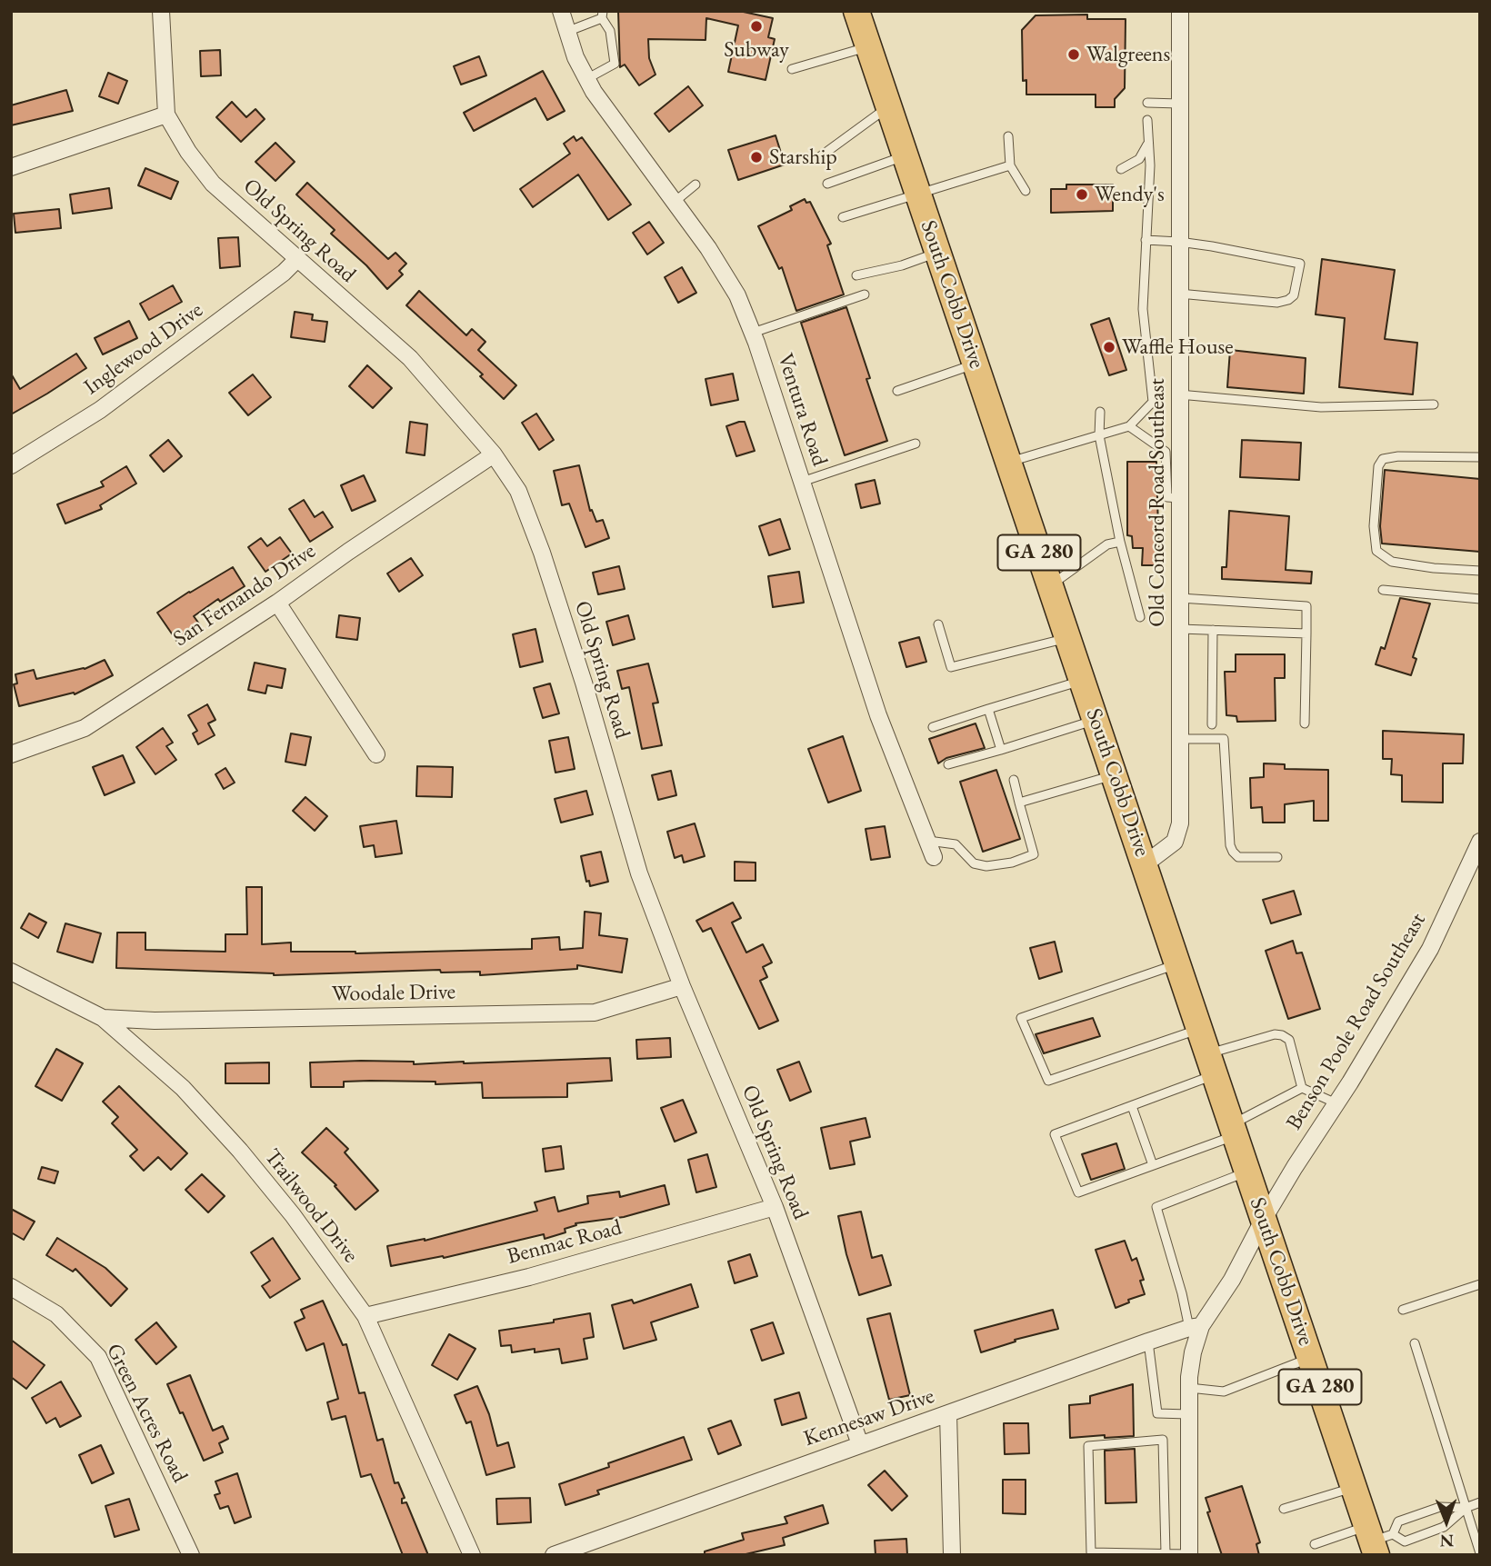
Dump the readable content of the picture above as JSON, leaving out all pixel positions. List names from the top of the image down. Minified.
{"streets":{"main road":["South Cobb Drive","GA 280"],"street":["Old Spring Road","Inglewood Drive","Ventura Road","Old Concord Road Southeast","San Fernando Drive","Woodale Drive","Benson Poole Road Southeast","Trailwood Drive","Benmac Road","Green Acres Road","Kennesaw Drive"]},"crossings":[["Old Spring Road","Inglewood Drive"],["Old Spring Road","San Fernando Drive"],["Old Spring Road","Woodale Drive"],["Old Spring Road","Benmac Road"],["Old Spring Road","Kennesaw Drive"],["South Cobb Drive","Old Concord Road Southeast"],["South Cobb Drive","Benson Poole Road Southeast"],["Woodale Drive","Trailwood Drive"],["Trailwood Drive","Benmac Road"]],"places":["Subway","Walgreens","Starship","Wendy's","Waffle House"],"north":"bottom"}
